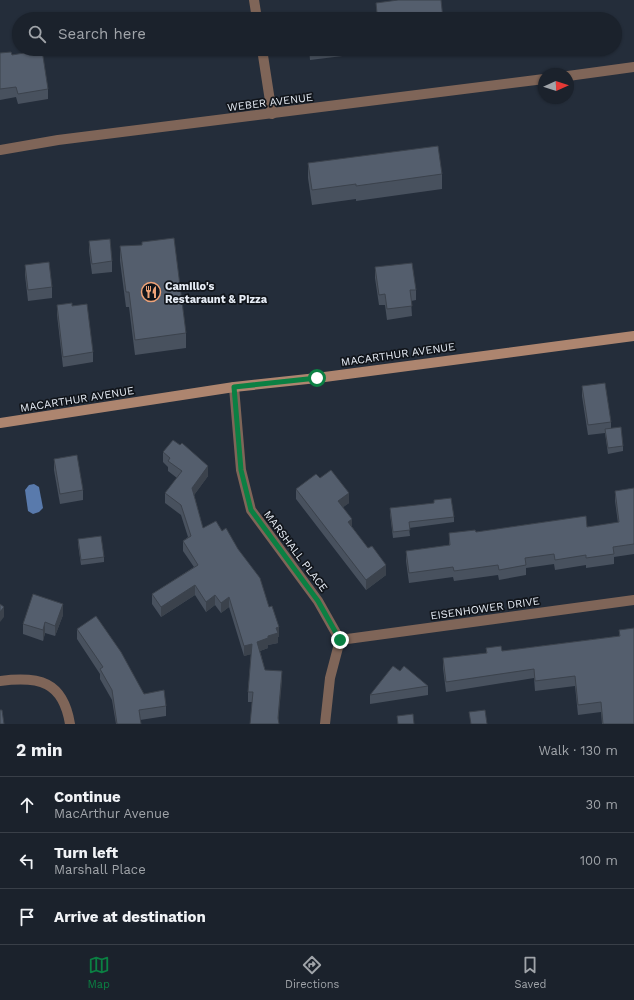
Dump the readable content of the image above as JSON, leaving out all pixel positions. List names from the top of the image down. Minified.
{"streets":{"street":["WEBER AVENUE","MACARTHUR AVENUE","MARSHALL PLACE","EISENHOWER DRIVE"]},"crossings":[["MACARTHUR AVENUE","MARSHALL PLACE"],["MARSHALL PLACE","EISENHOWER DRIVE"]],"places":{"restaurant":["Camillo's Restaraunt & Pizza"]},"north":"right","page":{"search":"Search here","heading":["2 min","Walk · 130 m"],"list":[["Continue","MacArthur Avenue","30 m"],["Turn left","Marshall Place","100 m"],"Arrive at destination"],"nav":["Map","Directions","Saved"]}}
